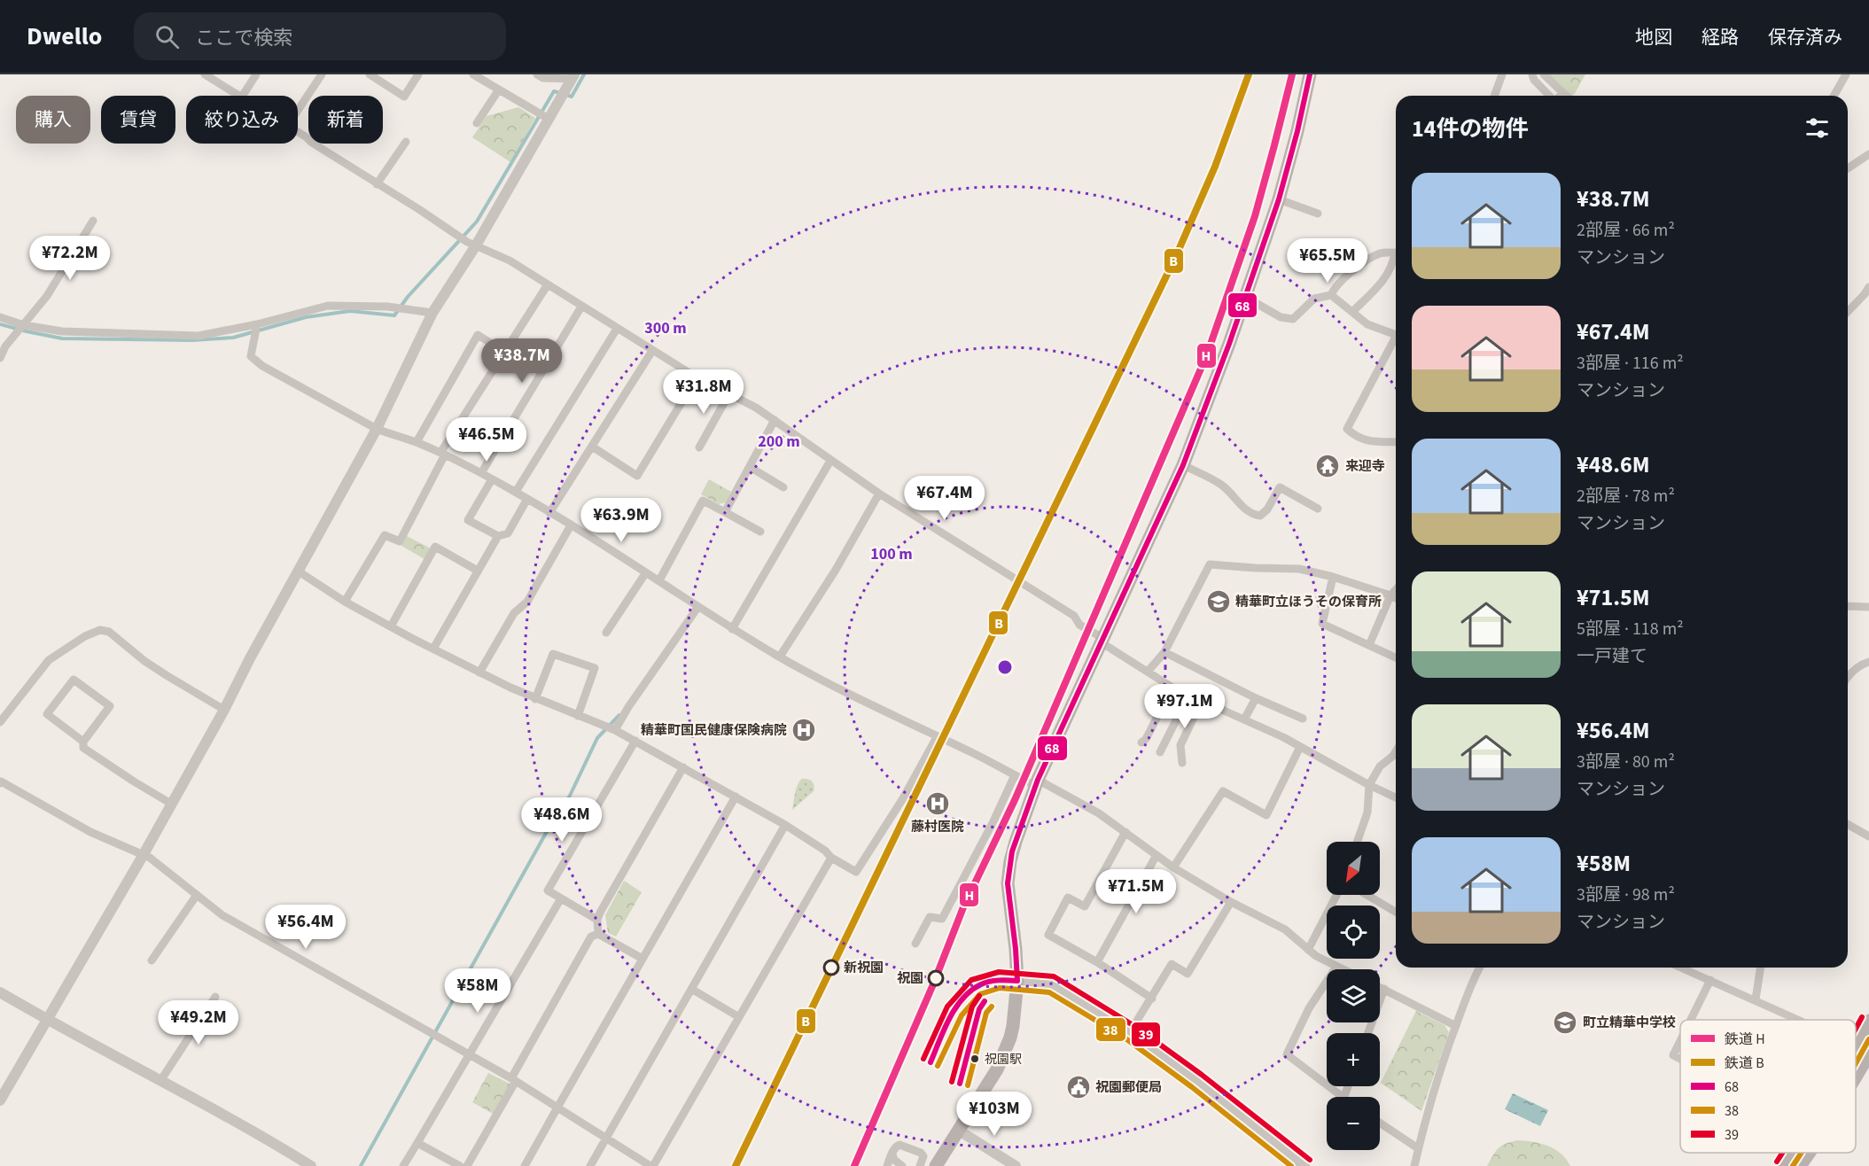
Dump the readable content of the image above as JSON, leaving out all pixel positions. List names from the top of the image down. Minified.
{"places":{"temple":["来迎寺"],"school or university":["精華町立ほうその保育所","町立精華中学校"],"hospital":["精華町国民健康保険病院","藤村医院"],"other":["新祝園","祝園","祝園駅"],"public building":["祝園郵便局"]},"lines":["rail line H","rail line B","transit line 68","transit line 39","transit line 38"],"legend":["鉄道 H","鉄道 B","68","38","39"],"north":"bottom left","page":{"header":"Dwello","search":"ここで検索","nav":["地図","経路","保存済み"],"chip":["購入","賃貸","絞り込み","新着"],"heading":"14件の物件","list":[{"name":"¥38.7M","note":"2部屋 · 66 m² · マンション"},{"name":"¥67.4M","note":"3部屋 · 116 m² · マンション"},{"name":"¥48.6M","note":"2部屋 · 78 m² · マンション"},{"name":"¥71.5M","note":"5部屋 · 118 m² · 一戸建て"},{"name":"¥56.4M","note":"3部屋 · 80 m² · マンション"},{"name":"¥58M","note":"3部屋 · 98 m² · マンション"}],"price":["¥72.2M","¥65.5M","¥38.7M","¥31.8M","¥46.5M","¥67.4M","¥63.9M","¥97.1M","¥48.6M","¥71.5M","¥56.4M","¥58M","¥49.2M","¥103M"],"map_buttons":["+","−"]},"rings":["300 m","200 m","100 m"]}
